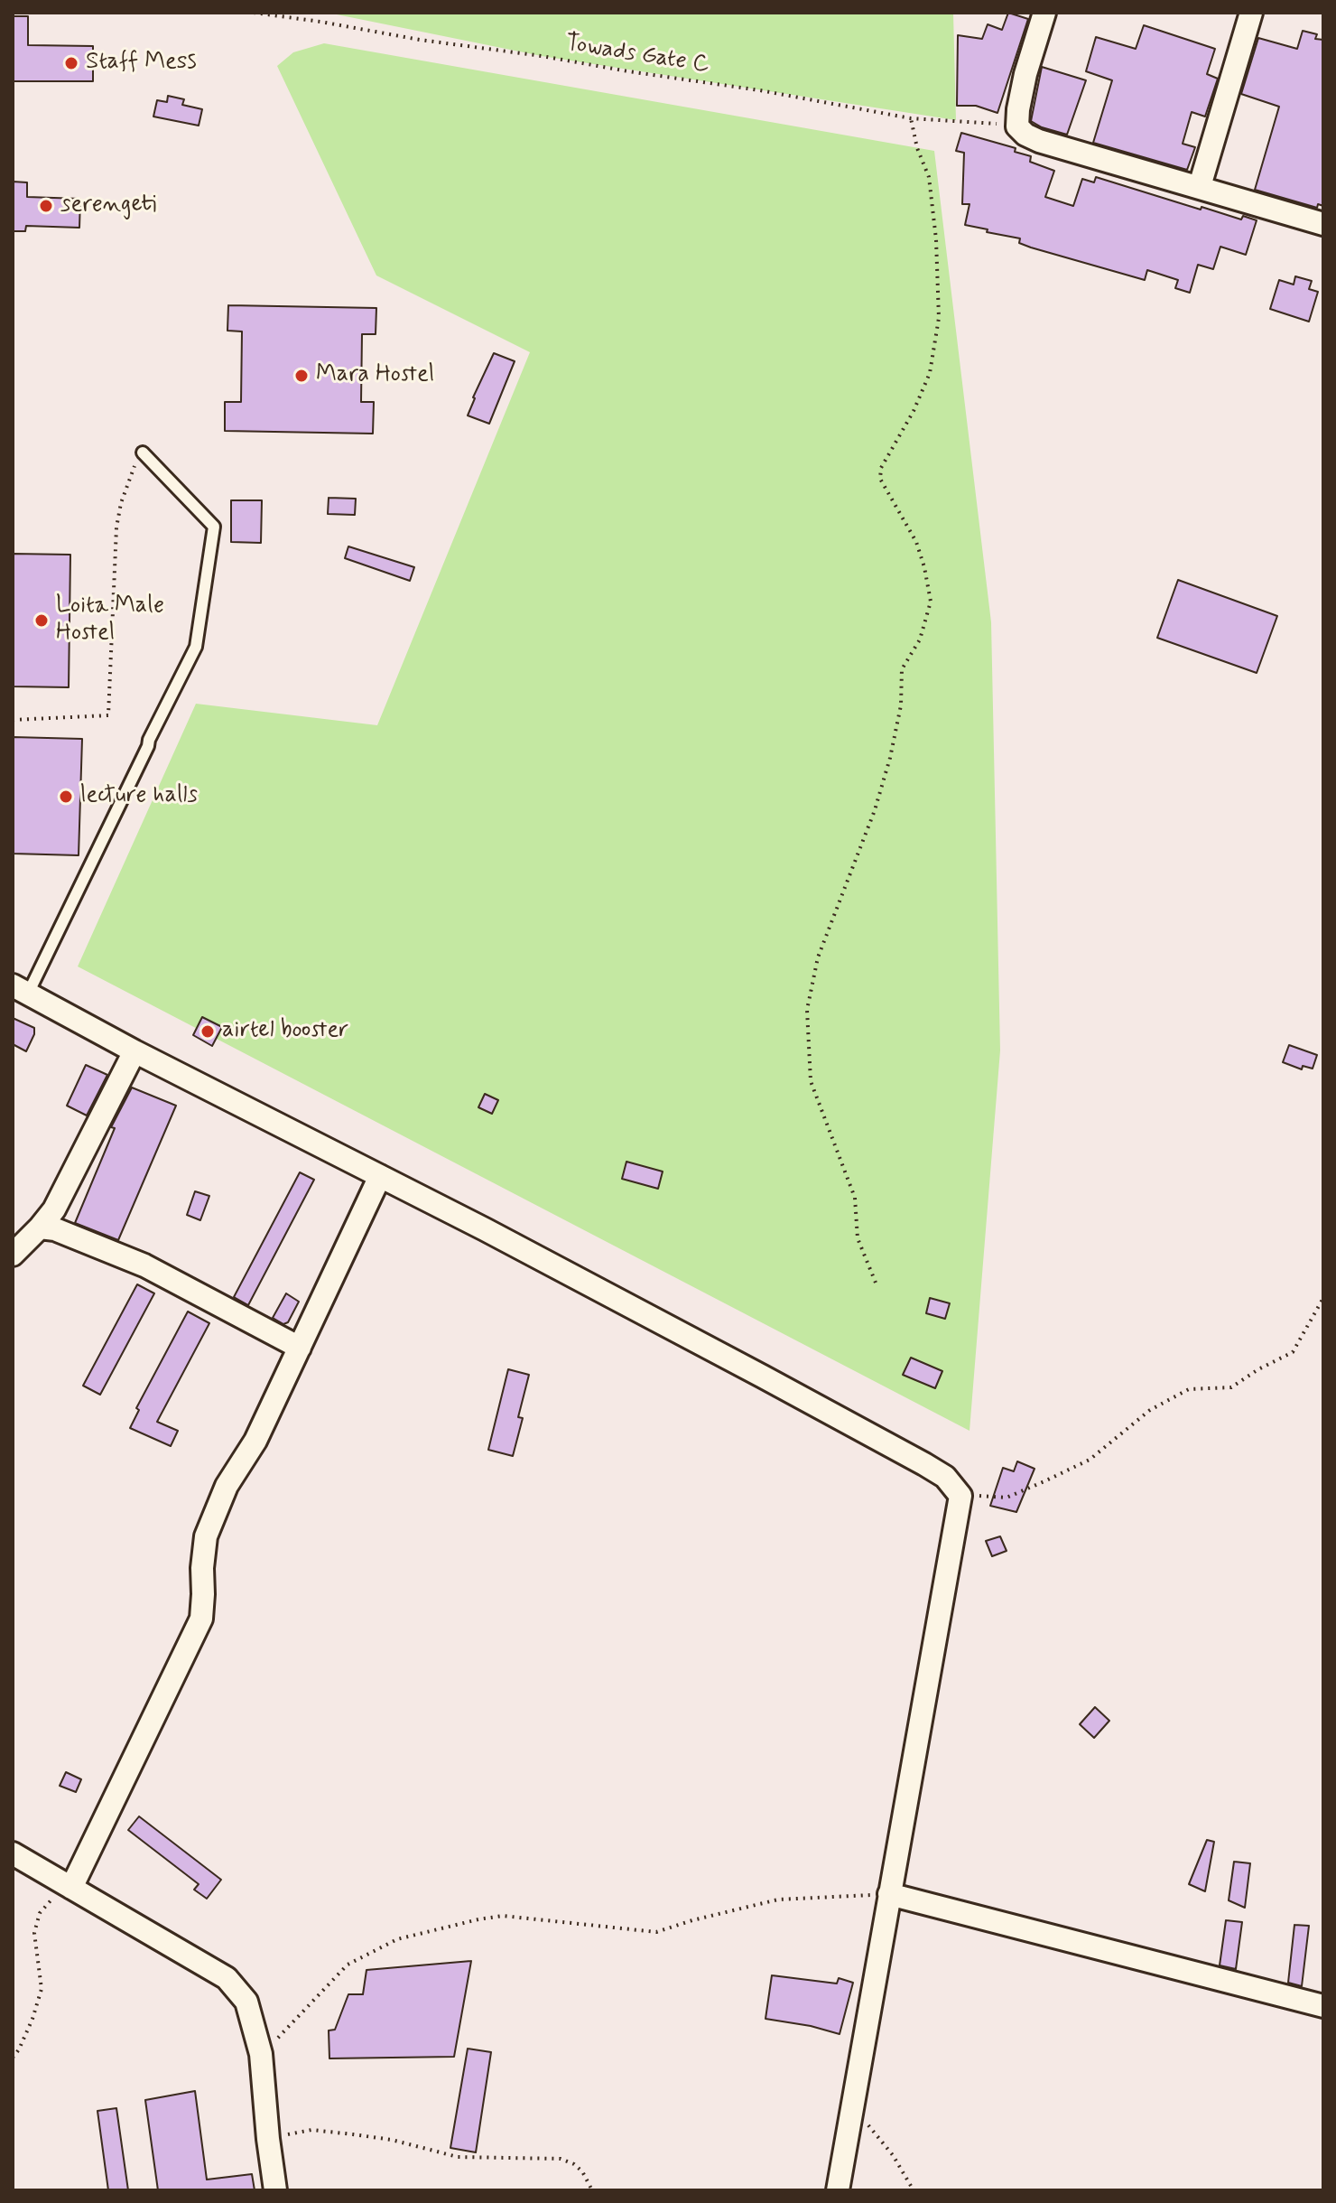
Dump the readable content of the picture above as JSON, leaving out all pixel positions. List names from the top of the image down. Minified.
{"streets":{"path":["Towads Gate C"]},"places":["Staff Mess","serengeti","Mara Hostel","Loita Male Hostel","lecture halls","airtel booster"]}
